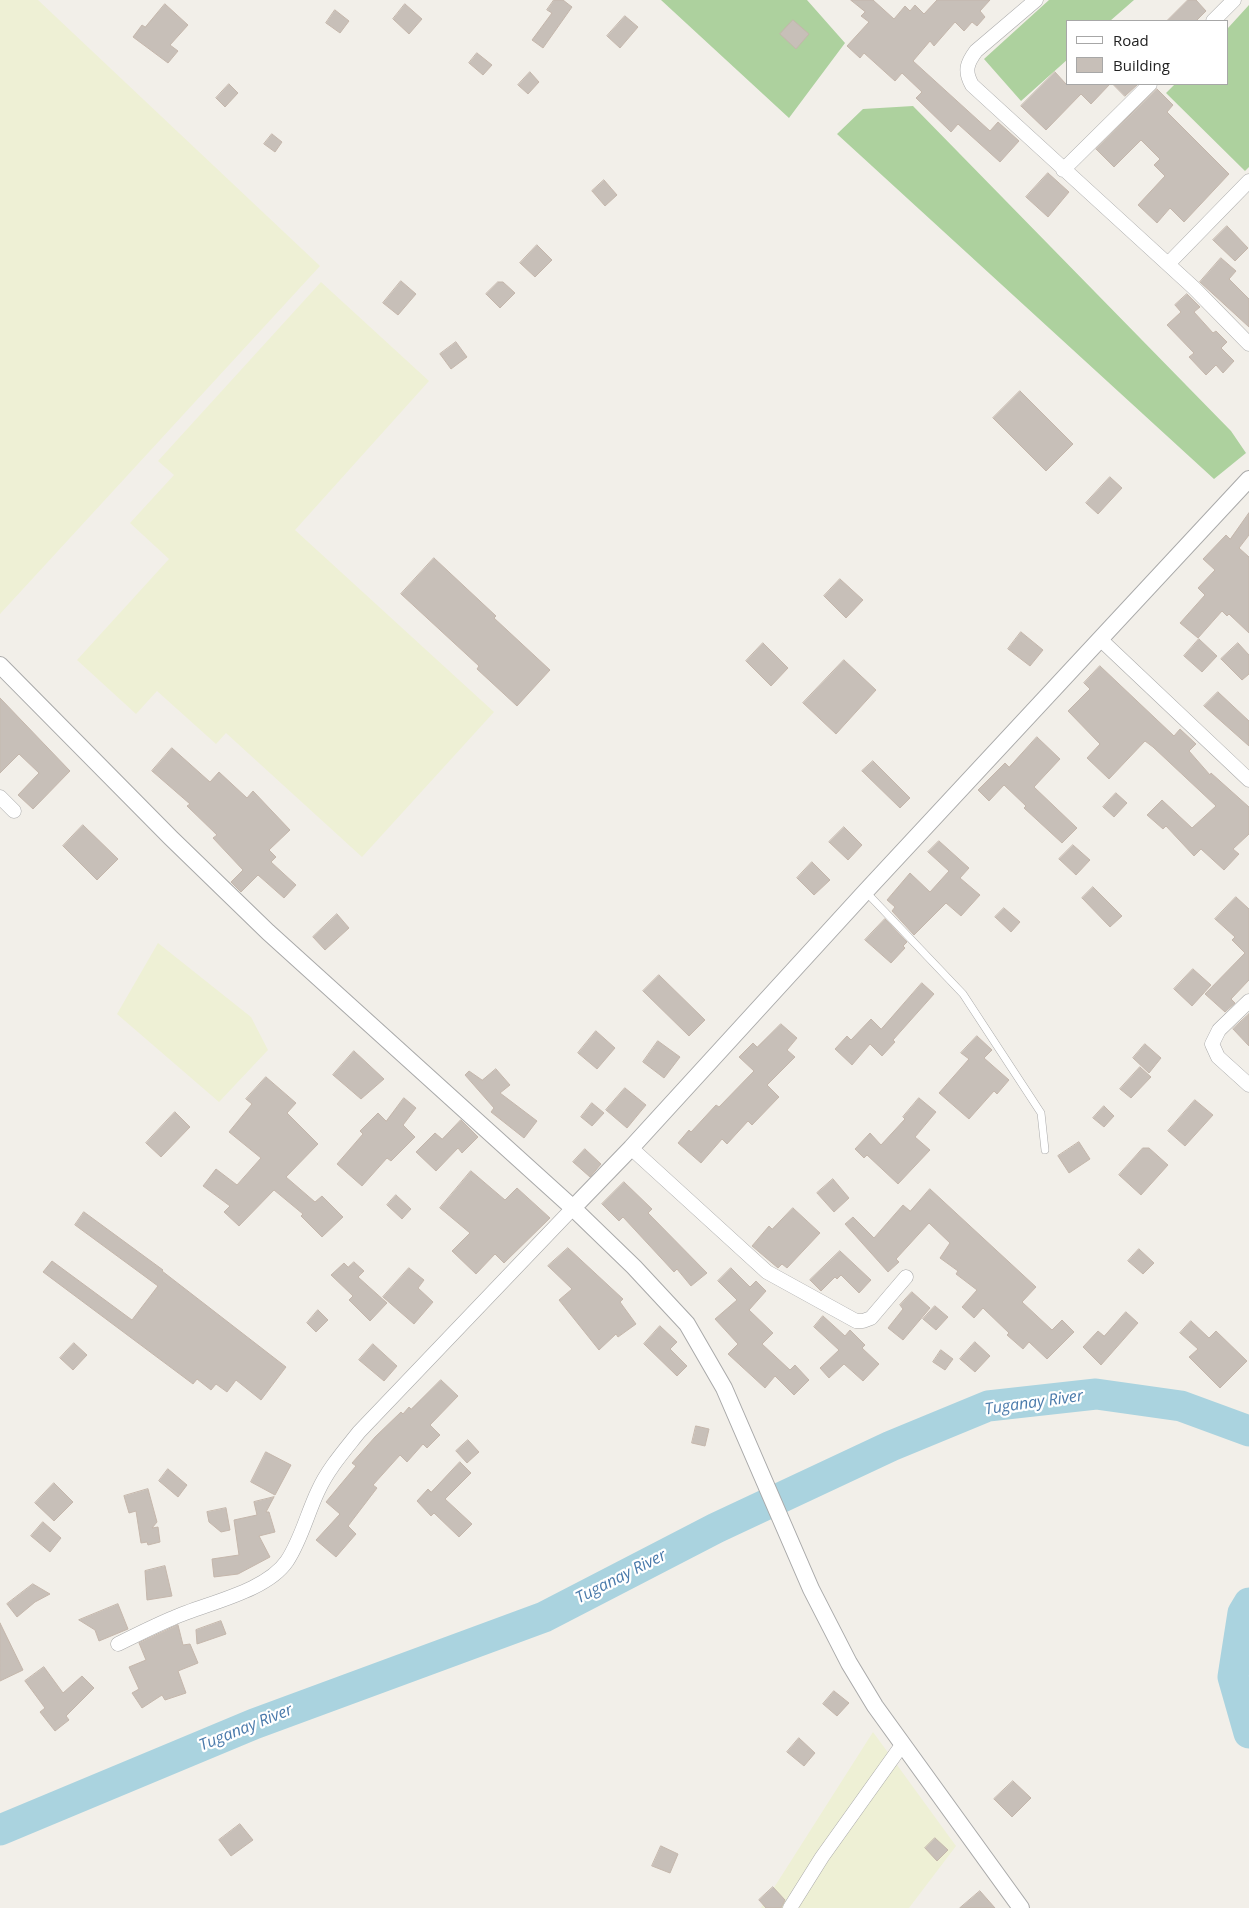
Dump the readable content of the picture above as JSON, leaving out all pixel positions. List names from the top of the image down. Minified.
{"water":["Tuganay River"],"legend":["Road","Building"]}
